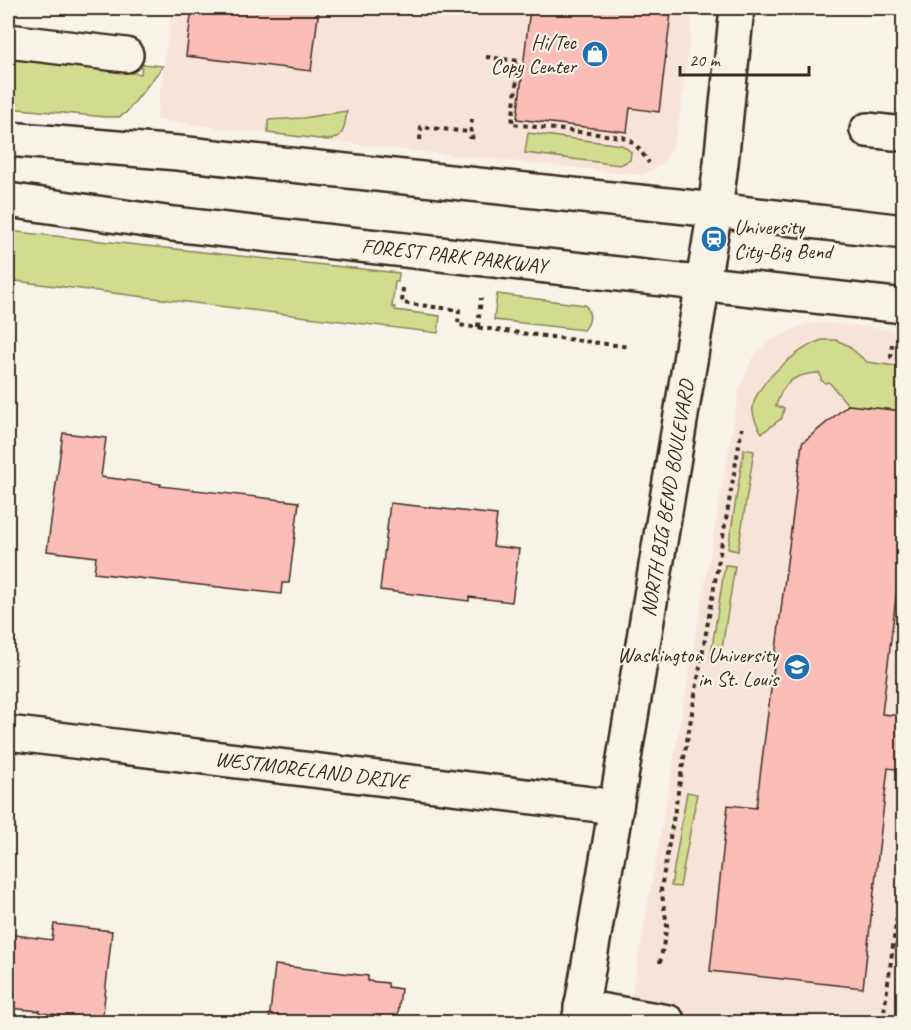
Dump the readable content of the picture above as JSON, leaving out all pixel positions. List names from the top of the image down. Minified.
{"streets":{"main road":["FOREST PARK PARKWAY","NORTH BIG BEND BOULEVARD","WESTMORELAND DRIVE"]},"crossings":[["FOREST PARK PARKWAY","NORTH BIG BEND BOULEVARD"],["NORTH BIG BEND BOULEVARD","WESTMORELAND DRIVE"]],"places":{"shop":["Hi/Tec Copy Center"],"station":["University City-Big Bend"],"school or university":["Washington University in St. Louis"]},"scale_bar":"20 m"}
